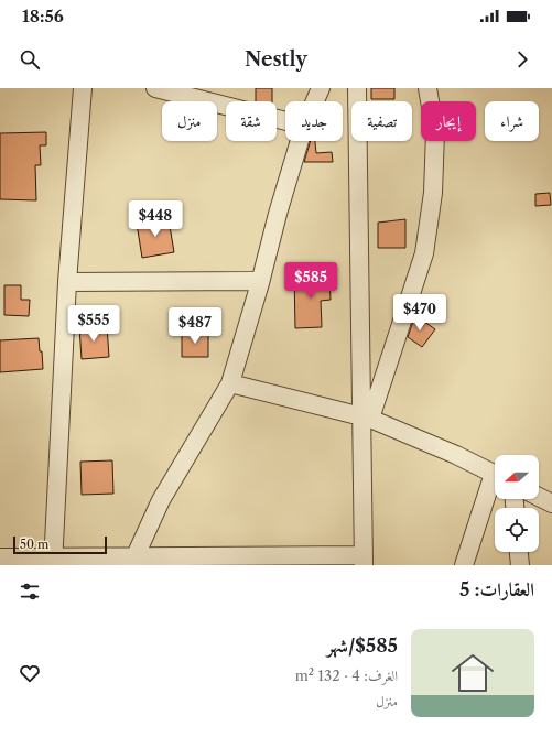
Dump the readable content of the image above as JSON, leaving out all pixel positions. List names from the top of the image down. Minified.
{"scale_bar":"50 m","north":"left","page":{"status":"18:56","header":"Nestly","chip":["شراء","إيجار","تصفية","جديد","شقة","منزل"],"price":["$448","$585","$470","$555","$487"],"scale":"50 m","heading":"العقارات: 5","list":[{"name":"$585/شهر","note":"الغرف: 4 · 132 m² · منزل"}]}}
